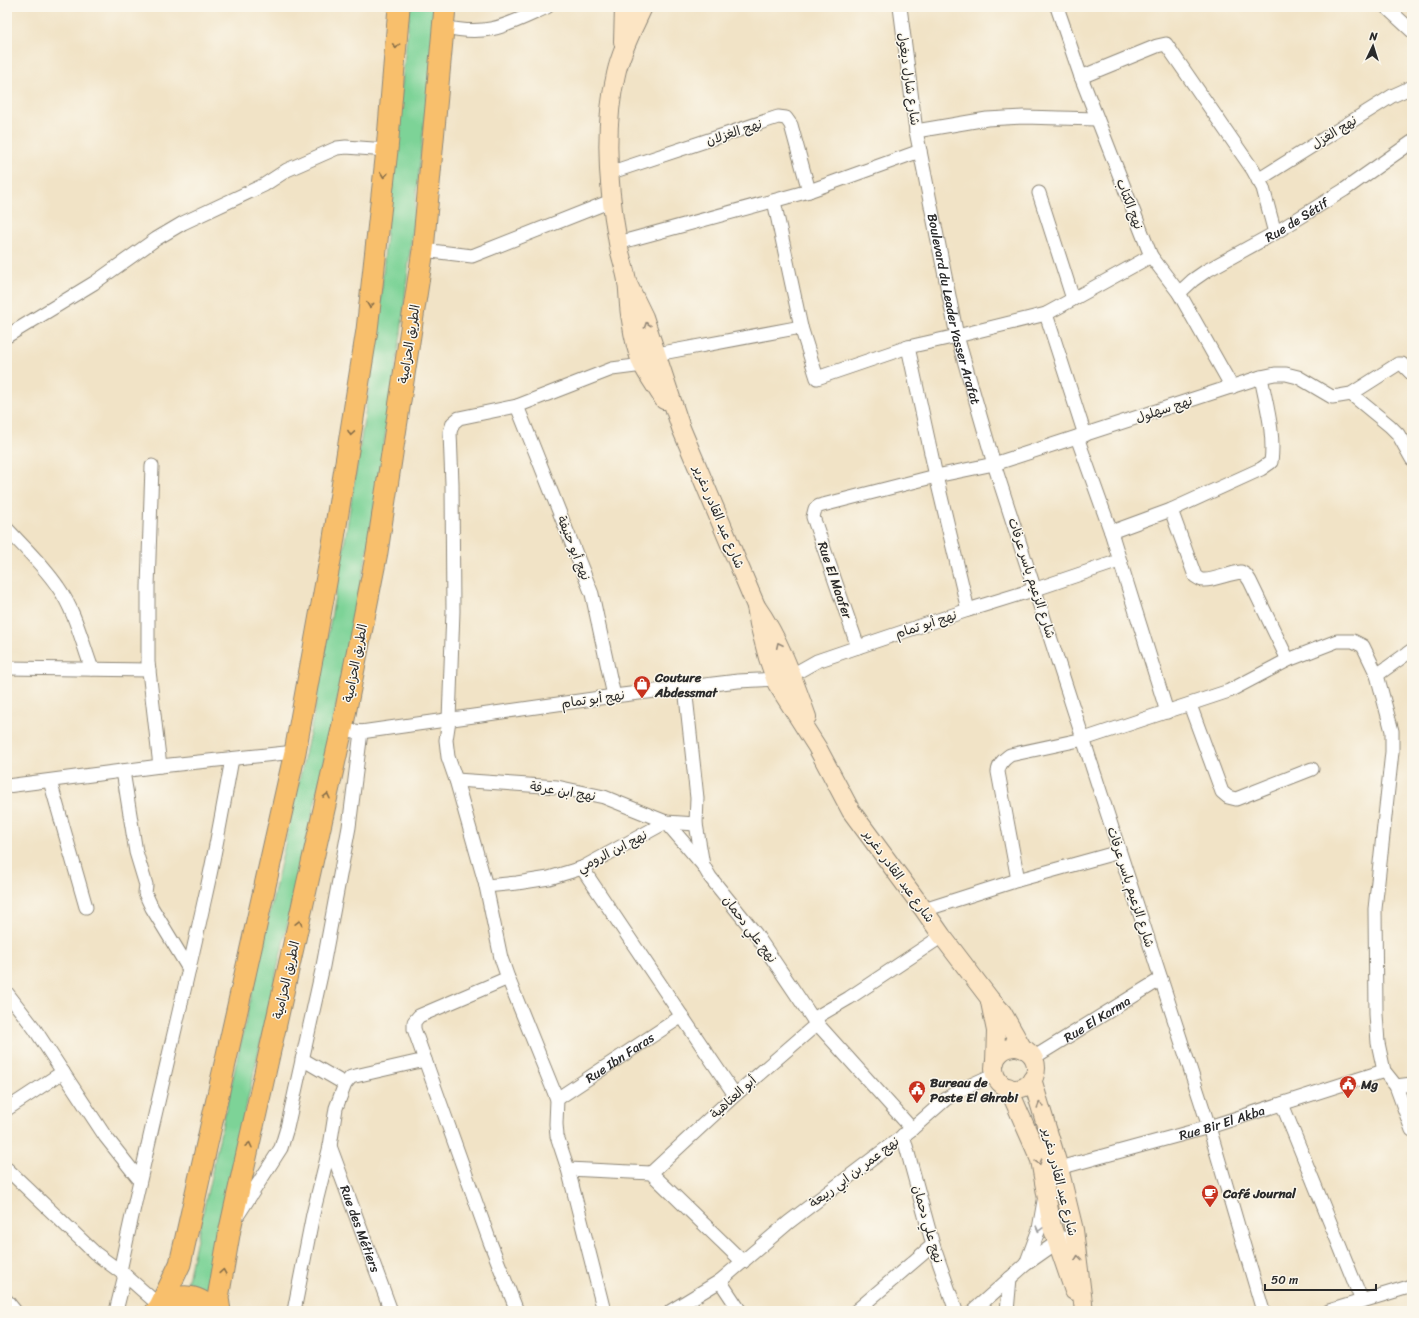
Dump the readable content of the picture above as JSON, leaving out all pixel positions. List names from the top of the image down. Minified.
{"streets":{"highway":["الطريق الحزامية"],"main road":["شارع عبد القادر دغرير"],"street":["شارع شارل ديغول","نهج الغزلان","نهج الغزل","نهج الكتاب","Rue de Sétif","Boulevard du Leader Yasser Arafat","نهج سهلول","نهج أبو حنيفة","شارع الزعيم ياسر عرفات","Rue El Maafer","نهج أبو تمام","نهج ابن عرفة","نهج ابن الرومي","نهج علي دحمان","Rue El Karma","Rue Ibn Faras","أبو العتاهية","Rue Bir El Akba","نهج عمر بن ابي ربيعة","Rue des Métiers"]},"crossings":[["شارع شارل ديغول","Boulevard du Leader Yasser Arafat"],["نهج الغزلان","شارع عبد القادر دغرير"],["نهج الكتاب","Rue de Sétif"],["نهج الكتاب","نهج سهلول"],["Boulevard du Leader Yasser Arafat","نهج سهلول"],["Boulevard du Leader Yasser Arafat","شارع الزعيم ياسر عرفات"],["الطريق الحزامية","نهج أبو تمام"],["نهج سهلول","شارع الزعيم ياسر عرفات"],["نهج سهلول","Rue El Maafer"],["شارع عبد القادر دغرير","نهج أبو تمام"],["شارع عبد القادر دغرير","Rue El Karma"],["شارع عبد القادر دغرير","أبو العتاهية"],["شارع عبد القادر دغرير","Rue Bir El Akba"],["شارع عبد القادر دغرير","نهج عمر بن ابي ربيعة"],["نهج أبو حنيفة","نهج أبو تمام"],["شارع الزعيم ياسر عرفات","نهج أبو تمام"],["شارع الزعيم ياسر عرفات","Rue El Karma"],["شارع الزعيم ياسر عرفات","Rue Bir El Akba"],["Rue El Maafer","نهج أبو تمام"],["نهج أبو تمام","نهج علي دحمان"],["نهج ابن عرفة","نهج ابن الرومي"],["نهج علي دحمان","أبو العتاهية"],["نهج علي دحمان","نهج عمر بن ابي ربيعة"],["Rue El Karma","نهج عمر بن ابي ربيعة"]],"places":{"shop":["Couture Abdessmat"],"public building":["Mg","Bureau de Poste El Ghrabi"],"cafe":["Café Journal"]},"scale_bar":"50 m","north":"top"}
